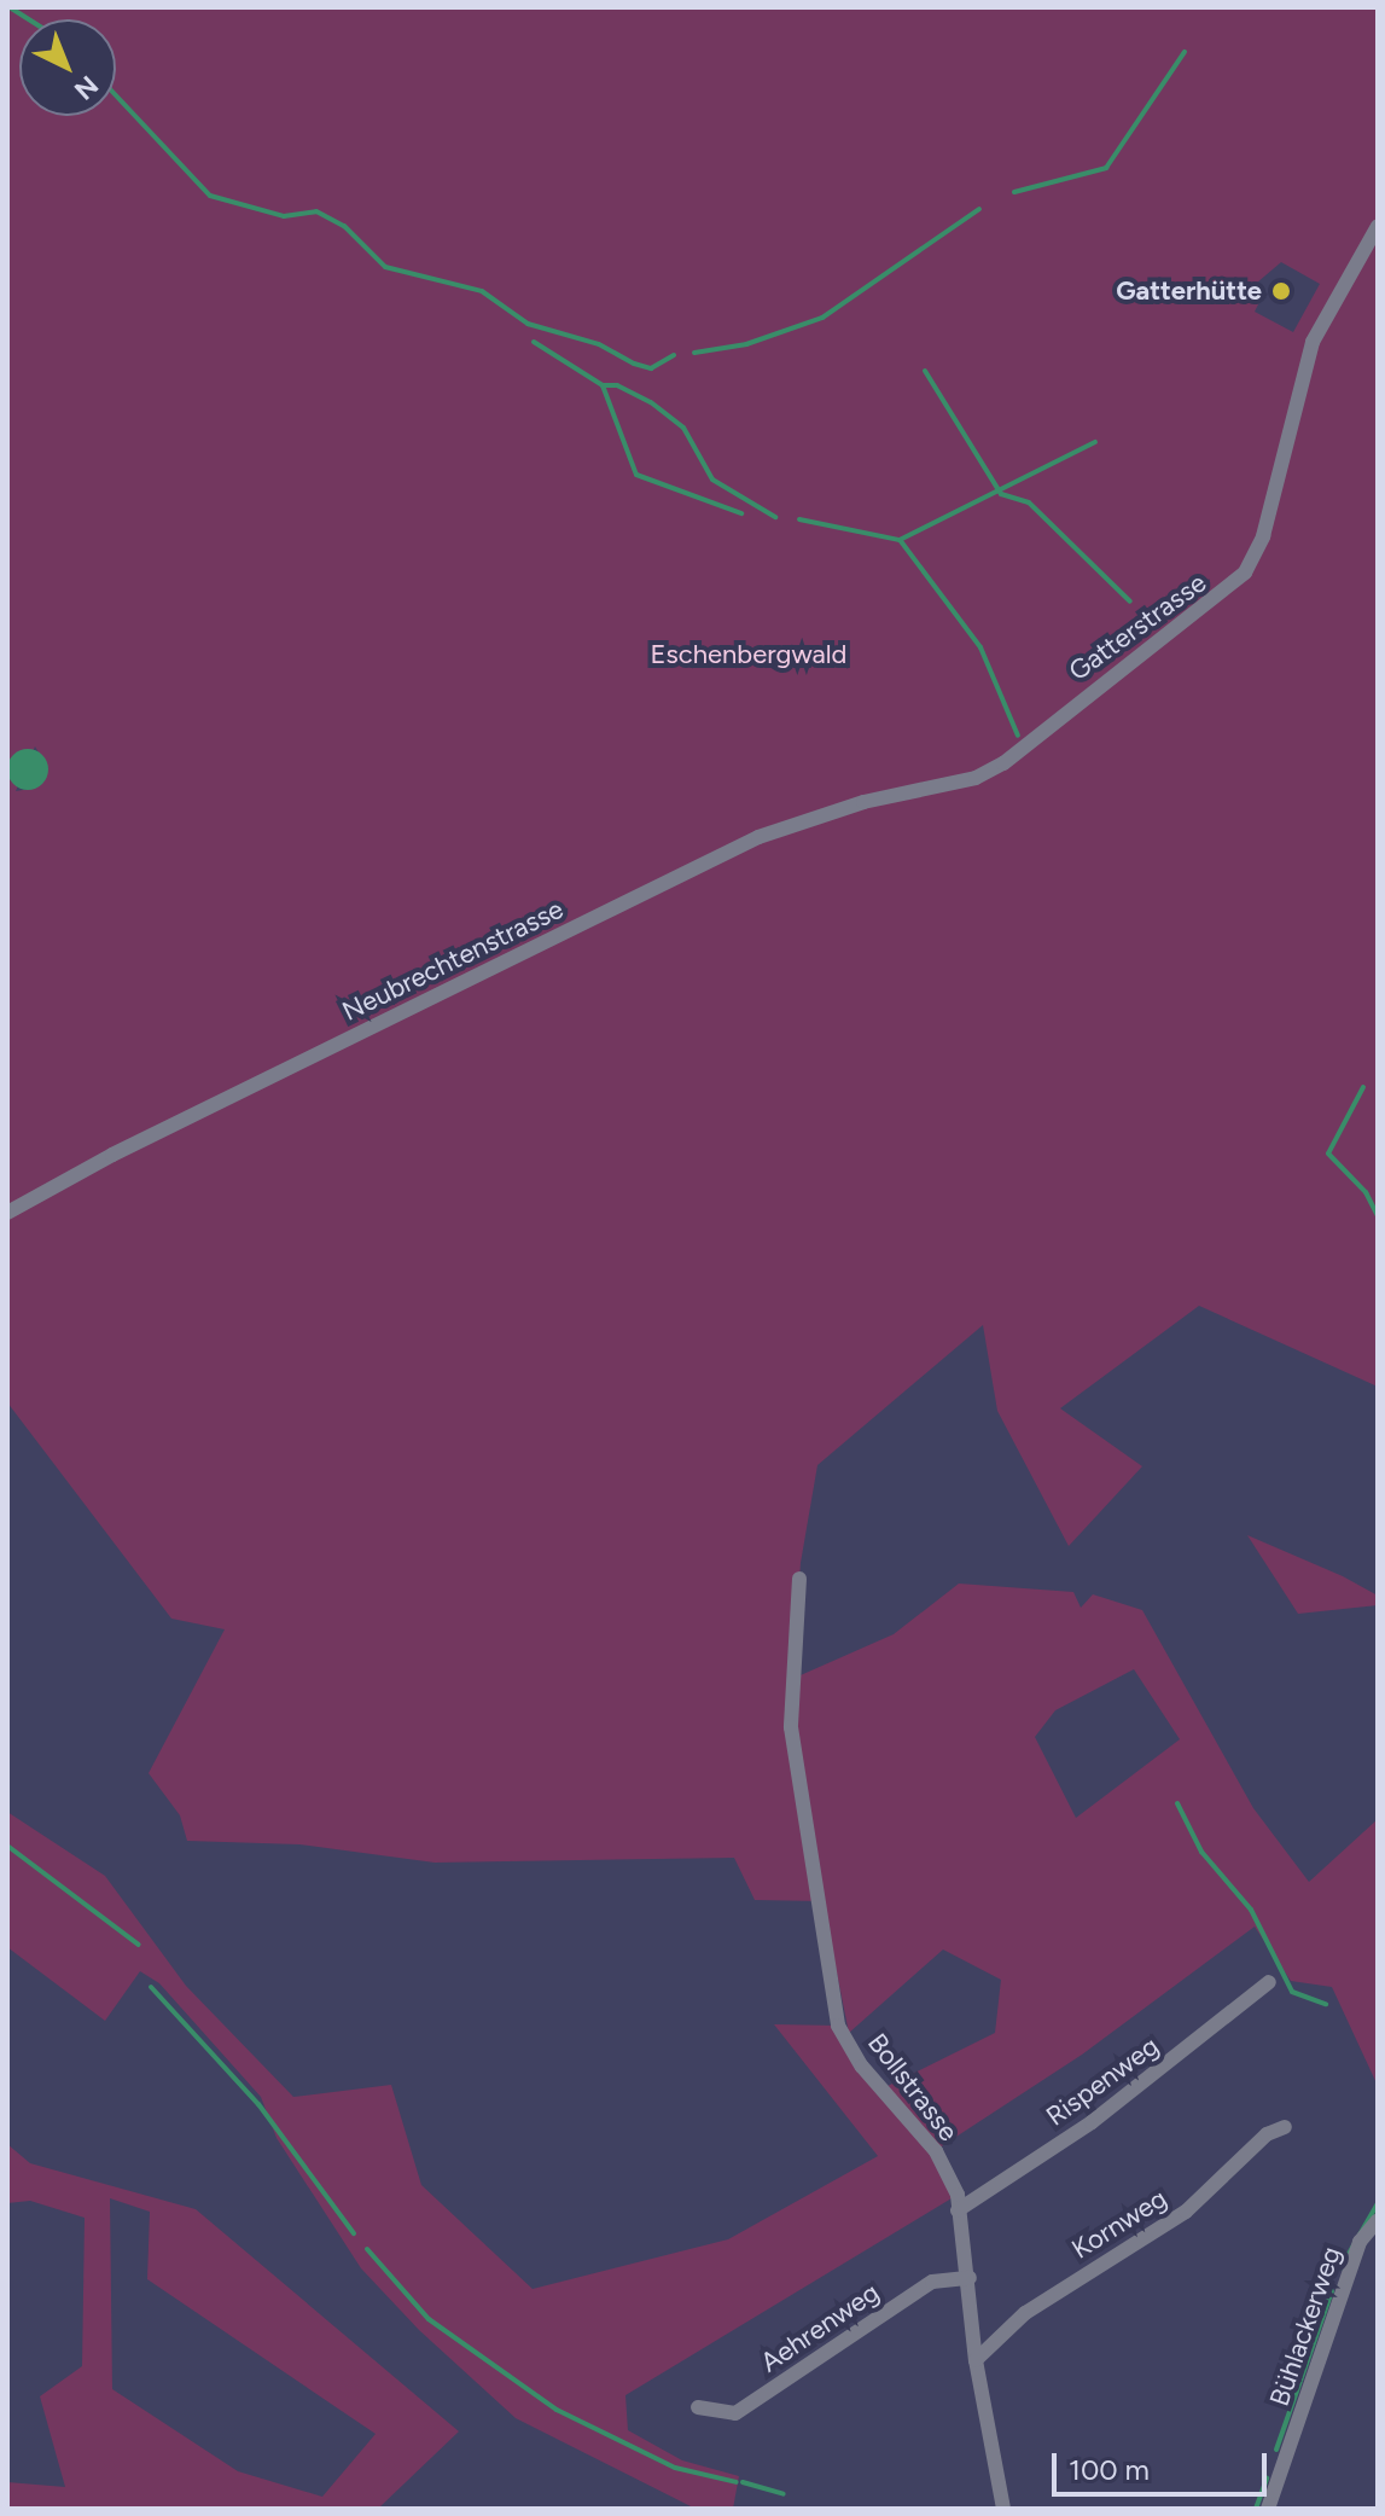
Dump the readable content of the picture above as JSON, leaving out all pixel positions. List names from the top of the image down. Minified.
{"streets":{"street":["Gatterstrasse","Neubrechtenstrasse","Rispenweg","Bollstrasse","Kornweg","Bühlackerweg","Aehrenweg"]},"crossings":[["Gatterstrasse","Neubrechtenstrasse"],["Rispenweg","Bollstrasse"],["Bollstrasse","Kornweg"],["Bollstrasse","Aehrenweg"]],"parks":["Eschenbergwald"],"places":["Gatterhütte"],"scale_bar":"100 m","north":"bottom right"}
